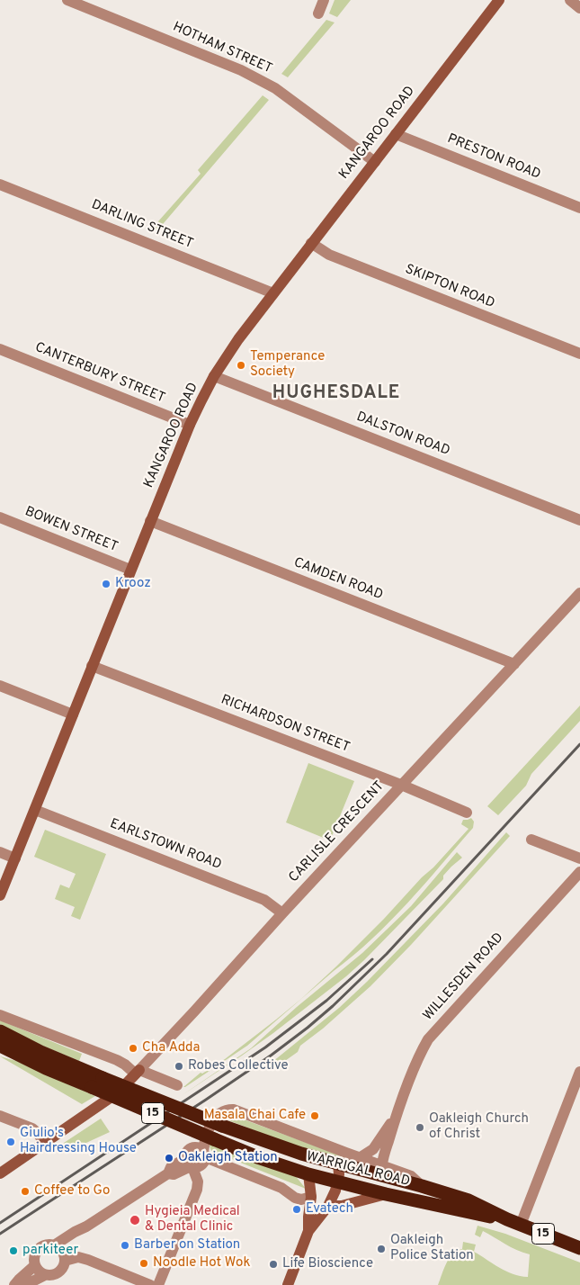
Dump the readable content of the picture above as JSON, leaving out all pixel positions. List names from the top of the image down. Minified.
{"streets":{"highway":["15","WARRIGAL ROAD"],"street":["HOTHAM STREET","KANGAROO ROAD","PRESTON ROAD","DARLING STREET","SKIPTON ROAD","CANTERBURY STREET","DALSTON ROAD","BOWEN STREET","CAMDEN ROAD","RICHARDSON STREET","CARLISLE CRESCENT","EARLSTOWN ROAD","WILLESDEN ROAD"]},"crossings":[["HOTHAM STREET","KANGAROO ROAD"],["KANGAROO ROAD","PRESTON ROAD"],["KANGAROO ROAD","DARLING STREET"],["KANGAROO ROAD","SKIPTON ROAD"],["KANGAROO ROAD","CANTERBURY STREET"],["KANGAROO ROAD","DALSTON ROAD"],["KANGAROO ROAD","BOWEN STREET"],["KANGAROO ROAD","CAMDEN ROAD"],["KANGAROO ROAD","RICHARDSON STREET"],["KANGAROO ROAD","EARLSTOWN ROAD"],["CAMDEN ROAD","CARLISLE CRESCENT"],["RICHARDSON STREET","CARLISLE CRESCENT"],["CARLISLE CRESCENT","EARLSTOWN ROAD"],["WILLESDEN ROAD","WARRIGAL ROAD"]],"districts":["HUGHESDALE"],"places":["Temperance Society","Krooz","Cha Adda","Robes Collective","Masala Chai Cafe","Oakleigh Church of Christ","Giulio's Hairdressing House","Oakleigh Station","Coffee to Go","Evatech","Hygieia Medical & Dental Clinic","Barber on Station","Oakleigh Police Station","parkiteer","Noodle Hot Wok","Life Bioscience"]}
